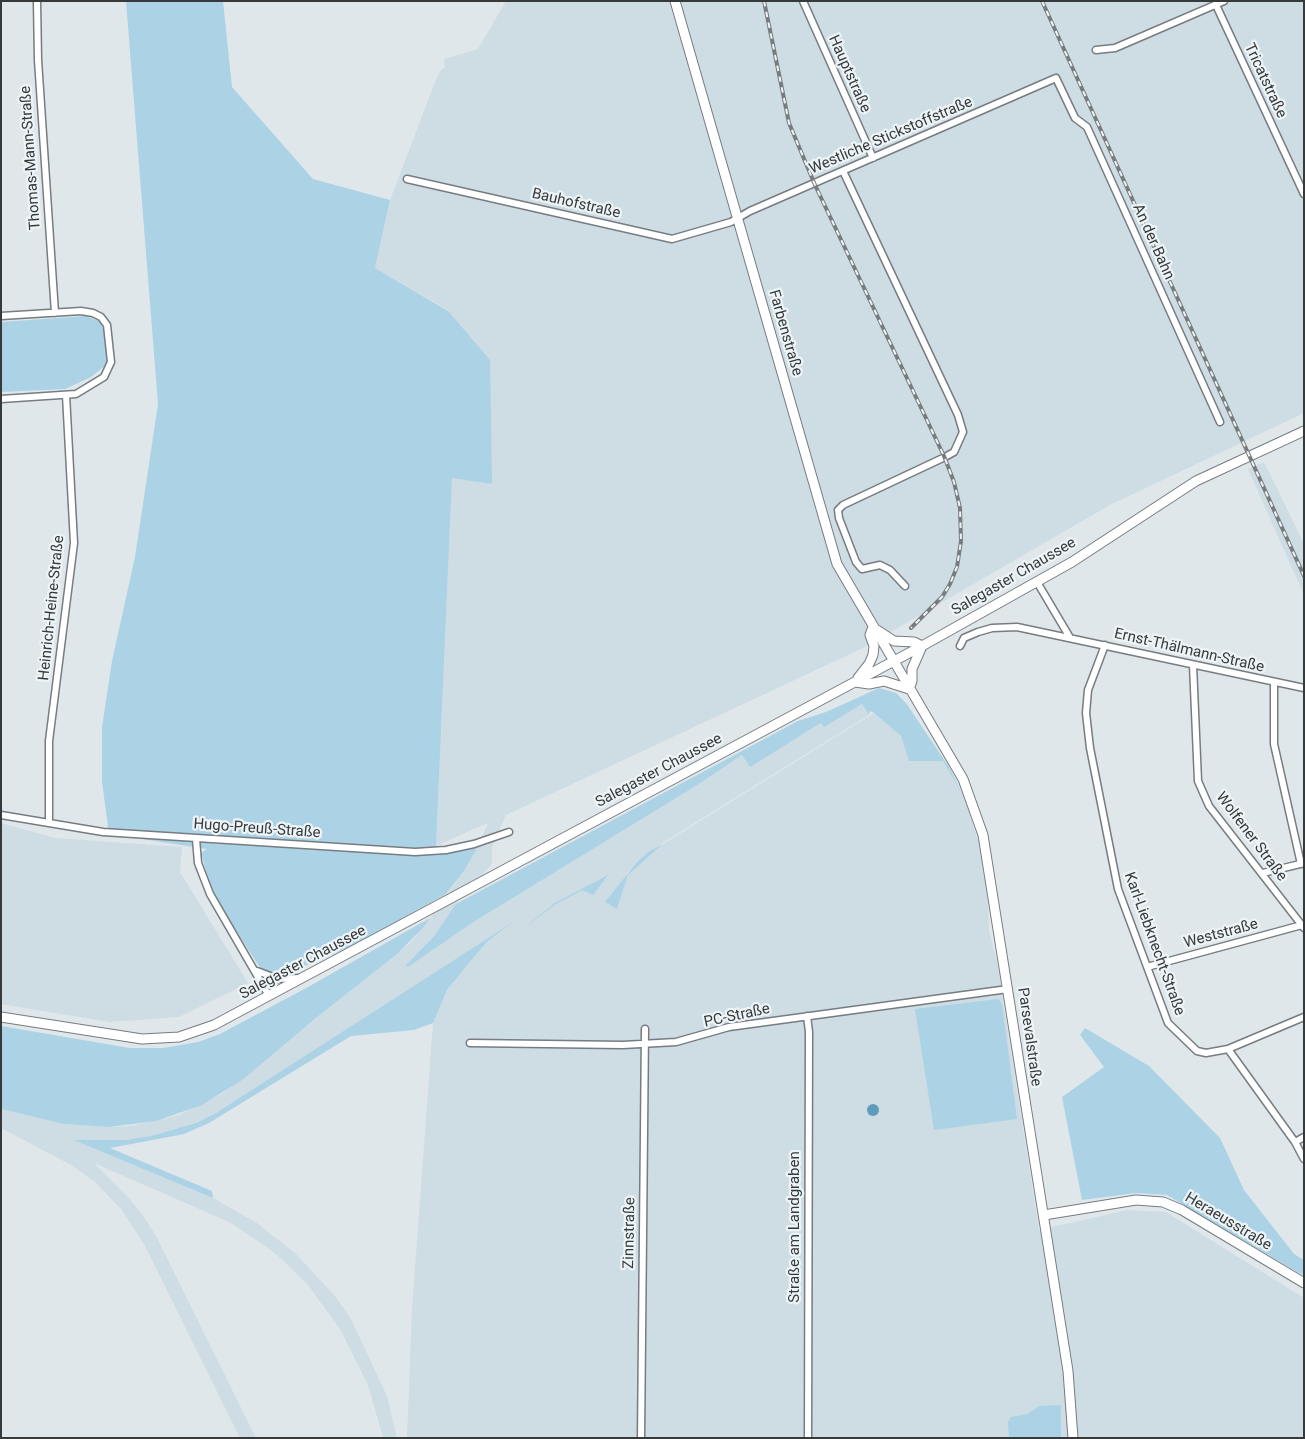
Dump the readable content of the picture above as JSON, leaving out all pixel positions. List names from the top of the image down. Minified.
{"streets":{"street":["Hauptstraße","Tricatstraße","Westliche Stickstoffstraße","Thomas-Mann-Straße","Bauhofstraße","An der Bahn","Farbenstraße","Salegaster Chaussee","Heinrich-Heine-Straße","Ernst-Thälmann-Straße","Hugo-Preuß-Straße","Wolfener Straße","Weststraße","Karl-Liebknecht-Straße","PC-Straße","Parsevalstraße","Heraeusstraße","Straße am Landgraben","Zinnstraße"]},"crossings":[["Hauptstraße","Westliche Stickstoffstraße"],["Westliche Stickstoffstraße","Bauhofstraße"],["Westliche Stickstoffstraße","An der Bahn"],["Westliche Stickstoffstraße","Farbenstraße"],["Bauhofstraße","Farbenstraße"],["Farbenstraße","Salegaster Chaussee"],["Farbenstraße","Parsevalstraße"],["Salegaster Chaussee","Parsevalstraße"],["Heinrich-Heine-Straße","Hugo-Preuß-Straße"],["Ernst-Thälmann-Straße","Wolfener Straße"],["Ernst-Thälmann-Straße","Karl-Liebknecht-Straße"],["Wolfener Straße","Weststraße"],["Weststraße","Karl-Liebknecht-Straße"],["PC-Straße","Parsevalstraße"],["PC-Straße","Straße am Landgraben"],["PC-Straße","Zinnstraße"],["Parsevalstraße","Heraeusstraße"]]}
